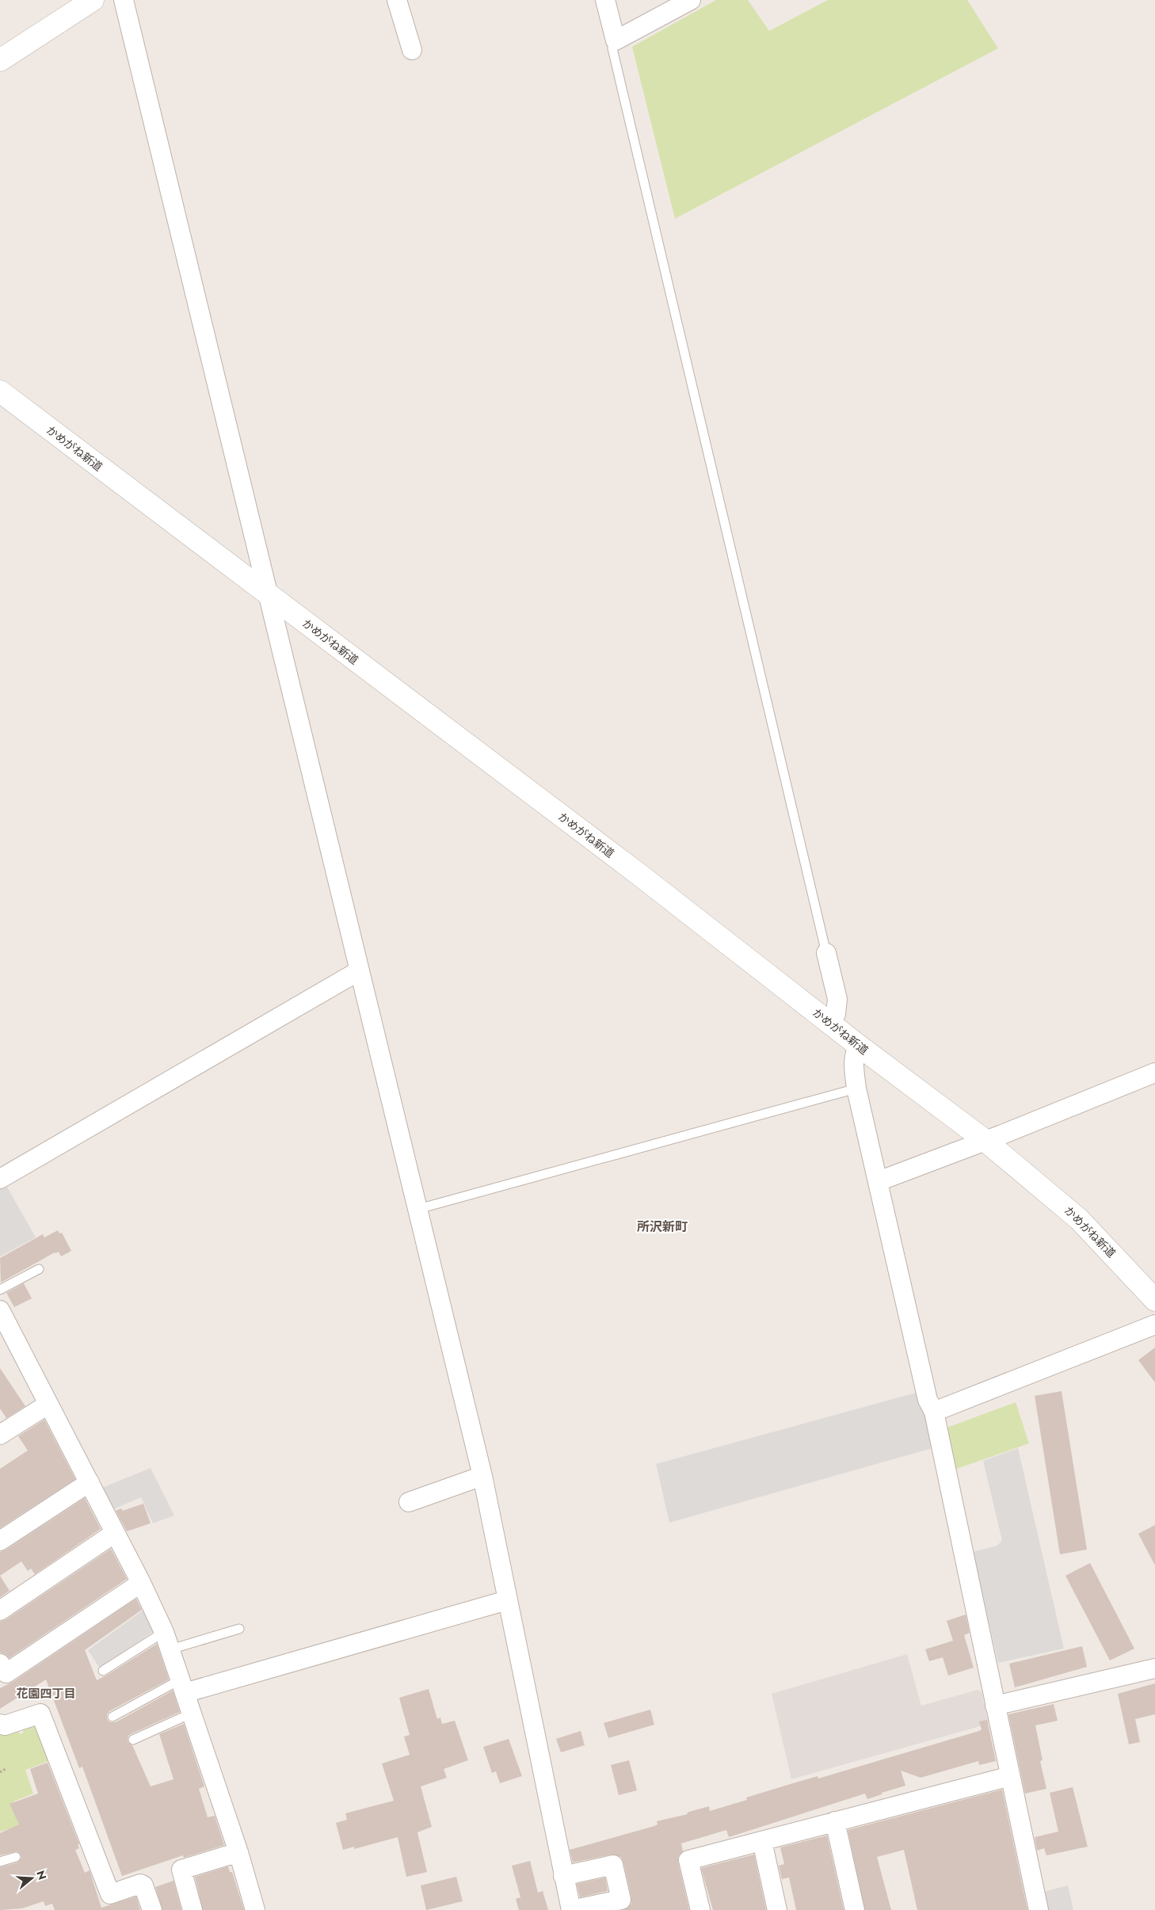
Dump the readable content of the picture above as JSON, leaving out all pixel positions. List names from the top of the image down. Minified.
{"streets":{"street":["かめがね新道"]},"districts":["所沢新町","花園四丁目"],"north":"right"}
